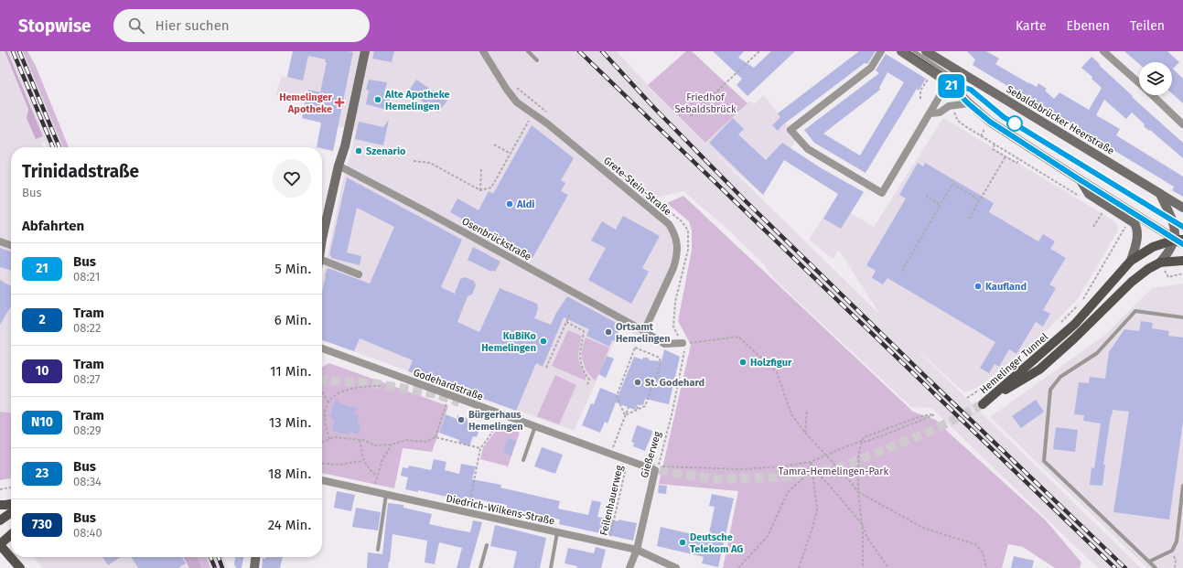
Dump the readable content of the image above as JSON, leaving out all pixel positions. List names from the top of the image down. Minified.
{"streets":{"main road":["Sebaldsbrücker Heerstraße","Hemelinger Tunnel"],"street":["Grete-Stein-Straße","Osenbrückstraße","Godehardstraße","Gießerweg","Diedrich-Wilkens-Straße"],"path":["Feilenhauerweg"]},"crossings":[["Sebaldsbrücker Heerstraße","Hemelinger Tunnel"],["Grete-Stein-Straße","Osenbrückstraße"],["Godehardstraße","Gießerweg"],["Godehardstraße","Feilenhauerweg"],["Gießerweg","Diedrich-Wilkens-Straße"],["Feilenhauerweg","Diedrich-Wilkens-Straße"]],"parks":["Friedhof Sebaldsbrück","Tamra-Hemelingen-Park"],"places":{"other":["Alte Apotheke Hemelingen","Szenario","Aldi","Kaufland","Ortsamt Hemelingen","KuBiKo Hemelingen","Holzfigur","St. Godehard","Bürgerhaus Hemelingen","Deutsche Telekom AG"],"health":["Hemelinger Apotheke"]},"lines":["bus line 21"],"page":{"header":"Stopwise","search":"Hier suchen","nav":["Karte","Ebenen","Teilen"],"on_map":"21","heading":[["Trinidadstraße","Bus"],"Abfahrten"],"list":[{"mark":"21","name":"Bus","note":"08:21","value":"5 Min."},{"mark":"2","name":"Tram","note":"08:22","value":"6 Min."},{"mark":"10","name":"Tram","note":"08:27","value":"11 Min."},{"mark":"N10","name":"Tram","note":"08:29","value":"13 Min."},{"mark":"23","name":"Bus","note":"08:34","value":"18 Min."},{"mark":"730","name":"Bus","note":"08:40","value":"24 Min."}]}}
